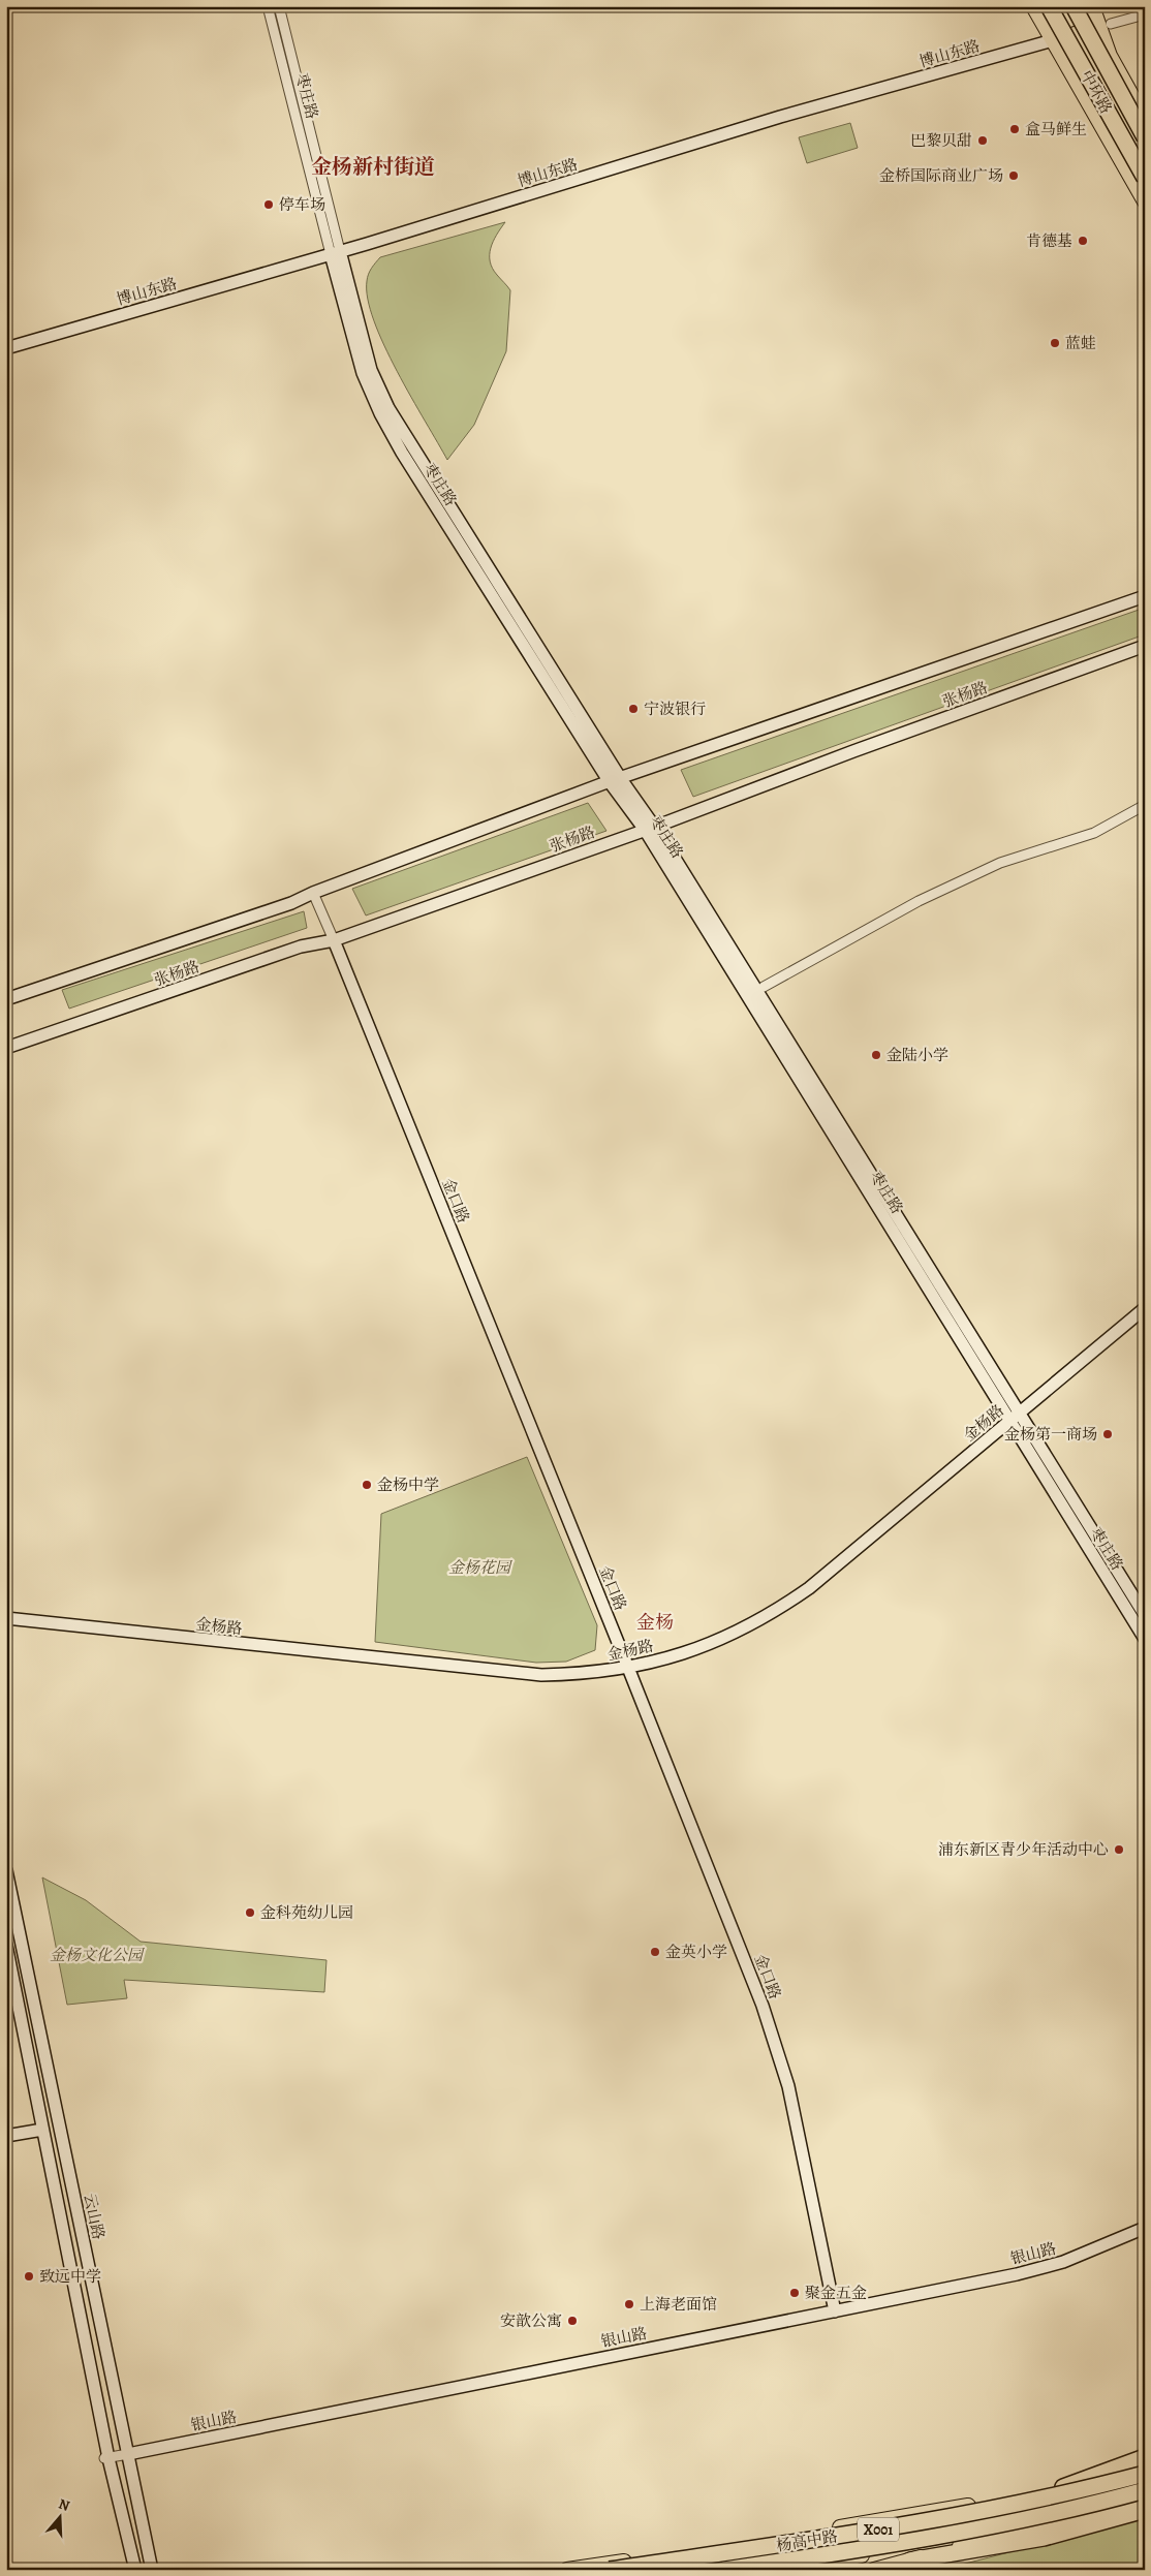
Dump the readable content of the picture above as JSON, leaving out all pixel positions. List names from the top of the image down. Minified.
{"streets":{"highway":["中环路","X001","杨高中路"],"street":["博山东路","枣庄路","张杨路","金口路","金杨路","云山路","银山路"]},"crossings":[["博山东路","枣庄路"],["枣庄路","张杨路"],["枣庄路","金杨路"],["张杨路","金口路"],["金口路","金杨路"],["金口路","银山路"],["云山路","银山路"],["X001","杨高中路"]],"districts":["金杨新村街道","金杨"],"parks":["金杨花园","金杨文化公园"],"places":["盒马鲜生","巴黎贝甜","金桥国际商业广场","停车场","肯德基","蓝蛙","宁波银行","金陆小学","金杨第一商场","金杨中学","浦东新区青少年活动中心","金科苑幼儿园","金英小学","致远中学","聚金五金","上海老面馆","安歆公寓"],"north":"top"}
